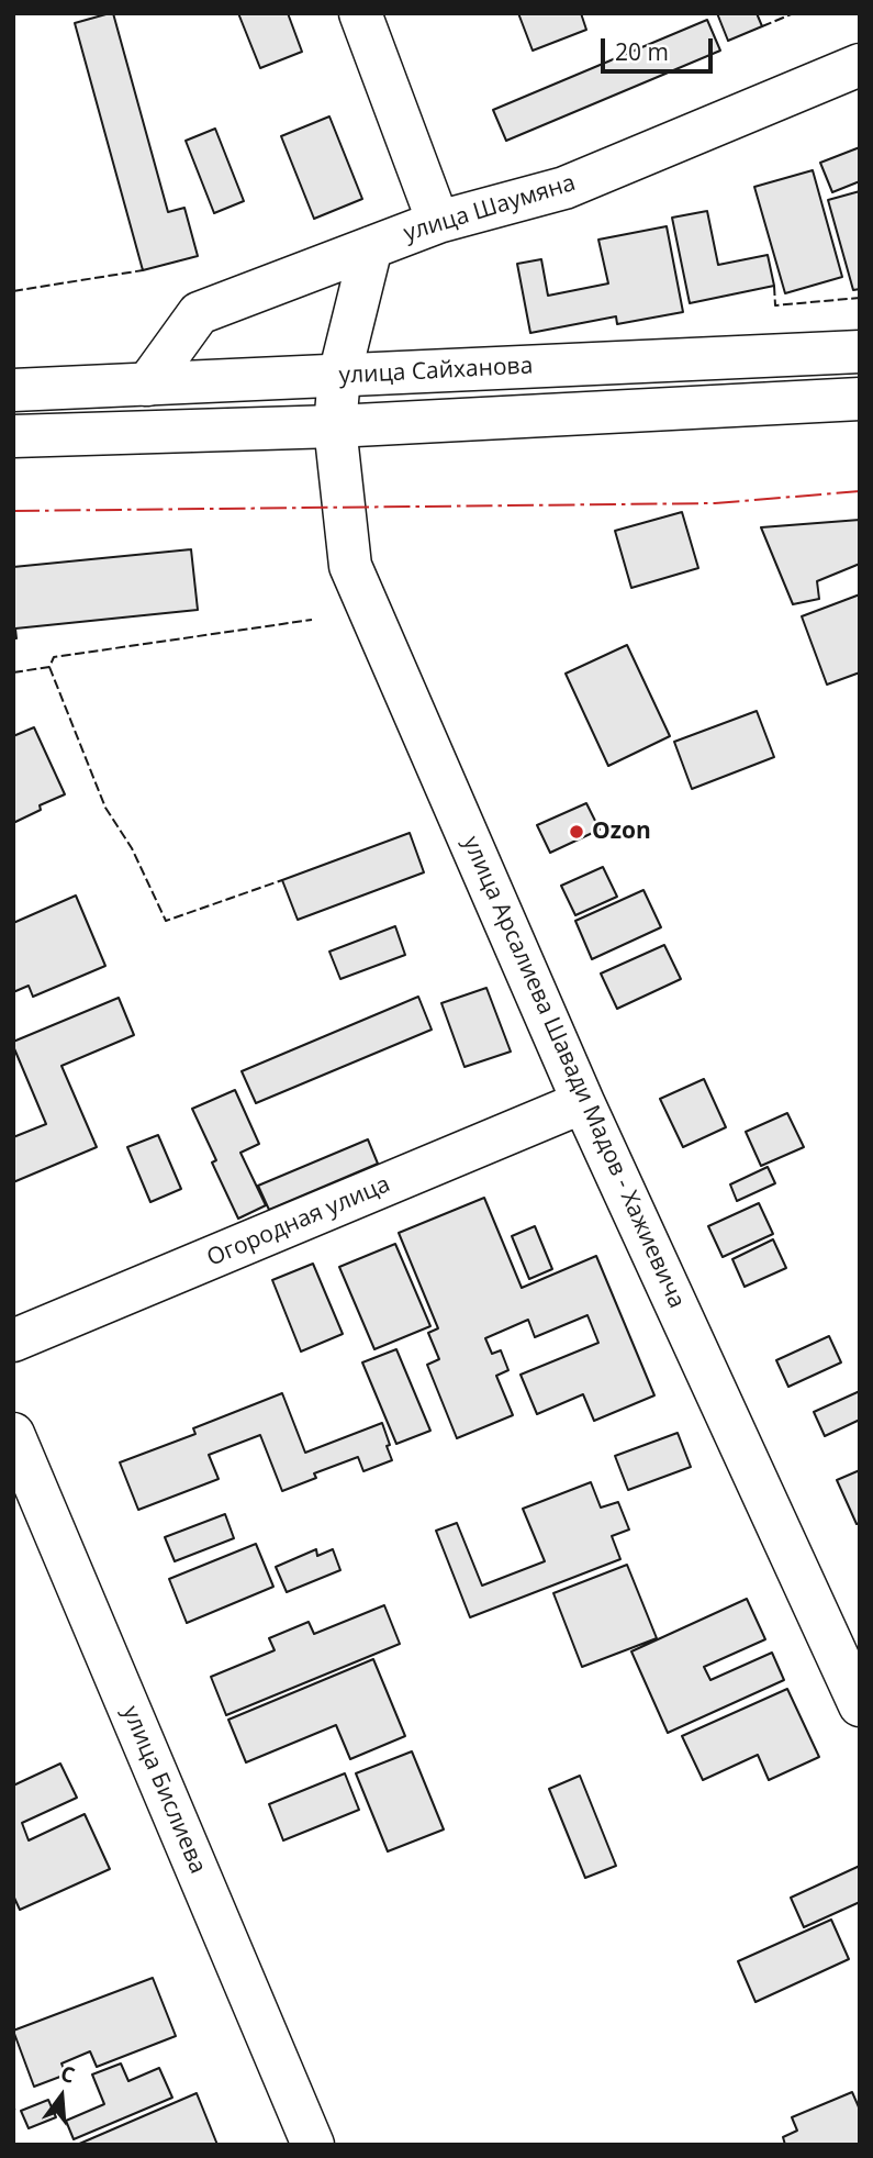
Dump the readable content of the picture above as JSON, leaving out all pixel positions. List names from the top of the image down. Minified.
{"streets":{"street":["улица Шаумяна","улица Сайханова","улица Арсалиева Шавади Мадов - Хажиевича","Огородная улица","улица Бислиева"]},"crossings":[["улица Шаумяна","улица Сайханова"],["улица Шаумяна","улица Арсалиева Шавади Мадов - Хажиевича"],["улица Сайханова","улица Арсалиева Шавади Мадов - Хажиевича"],["улица Арсалиева Шавади Мадов - Хажиевича","Огородная улица"]],"places":["Ozon"],"scale_bar":"20 m","north":"top"}
